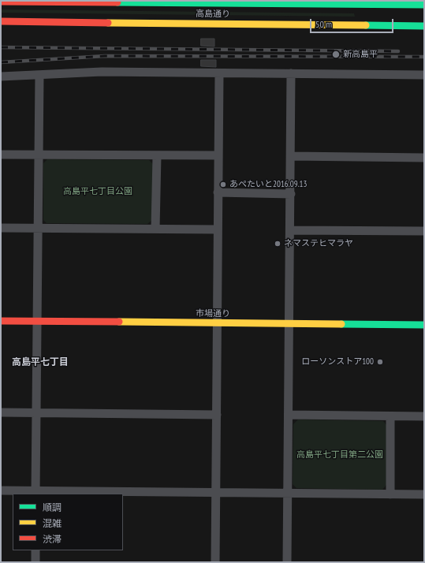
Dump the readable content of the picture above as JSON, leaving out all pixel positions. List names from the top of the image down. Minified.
{"streets":{"main road":["高島通り","市場通り"]},"districts":["高島平七丁目"],"parks":["高島平七丁目公園","高島平七丁目第二公園"],"places":["新高島平","あぺたいと2016.09.13","ネマステヒマラヤ","ローソンストア100"],"legend":["順調","混雑","渋滞"],"scale_bar":"50 m"}
